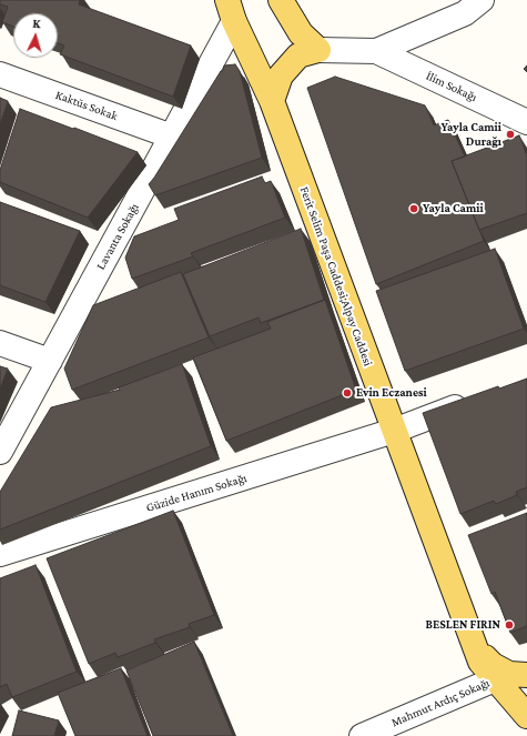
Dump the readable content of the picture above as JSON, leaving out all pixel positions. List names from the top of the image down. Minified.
{"streets":{"main road":["Ferit Selim Paşa Caddesi;Alpay Caddesi"],"street":["İlim Sokağı","Kaktüs Sokak","Lavanta Sokağı","Güzide Hanım Sokağı","Mahmut Ardıç Sokağı"]},"crossings":[["Kaktüs Sokak","Lavanta Sokağı"],["Lavanta Sokağı","Ferit Selim Paşa Caddesi;Alpay Caddesi"],["Ferit Selim Paşa Caddesi;Alpay Caddesi","Güzide Hanım Sokağı"],["Ferit Selim Paşa Caddesi;Alpay Caddesi","Mahmut Ardıç Sokağı"]],"places":["Yayla Camii Durağı","Yayla Camii","Evin Eczanesi","BESLEN FIRIN"],"north":"top"}
